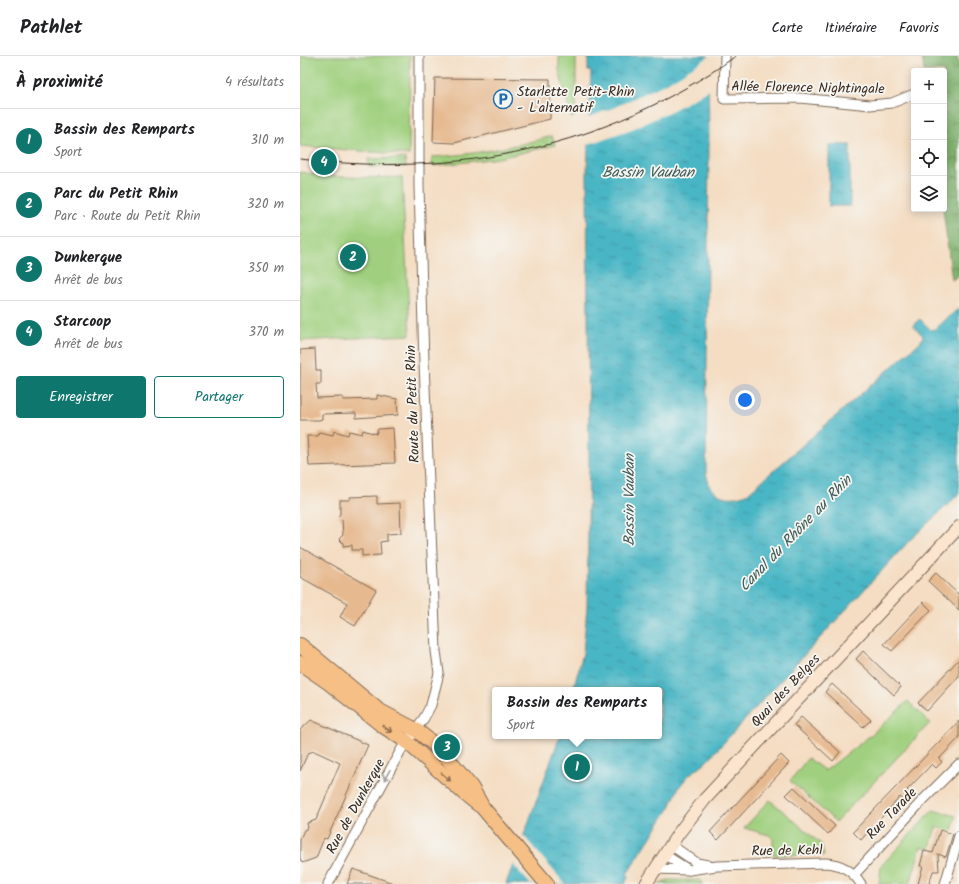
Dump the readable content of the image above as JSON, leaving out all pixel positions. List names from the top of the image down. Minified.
{"streets":{"main road":["Quai des Belges"],"street":["Allée Florence Nightingale","Route du Petit Rhin","Rue de Dunkerque","Rue Tarade","Rue de Kehl"]},"crossings":[["Route du Petit Rhin","Rue de Dunkerque"],["Quai des Belges","Rue de Kehl"],["Rue Tarade","Rue de Kehl"]],"one_way":["Rue de Dunkerque"],"water":["Bassin Vauban","Canal du Rhône au Rhin"],"places":{"parking":["Starlette Petit-Rhin - L'alternatif"]},"page":{"header":"Pathlet","nav":["Carte","Itinéraire","Favoris"],"heading":["À proximité","4 résultats"],"map_buttons":["+","−"],"list":[{"mark":"1","name":"Bassin des Remparts","note":"Sport","value":"310 m"},{"mark":"2","name":"Parc du Petit Rhin","note":"Parc · Route du Petit Rhin","value":"320 m"},{"mark":"3","name":"Dunkerque","note":"Arrêt de bus","value":"350 m"},{"mark":"4","name":"Starcoop","note":"Arrêt de bus","value":"370 m"}],"pins":["4","2","3","1"],"buttons":["Enregistrer","Partager"],"popup":["Bassin des Remparts","Sport"]}}
